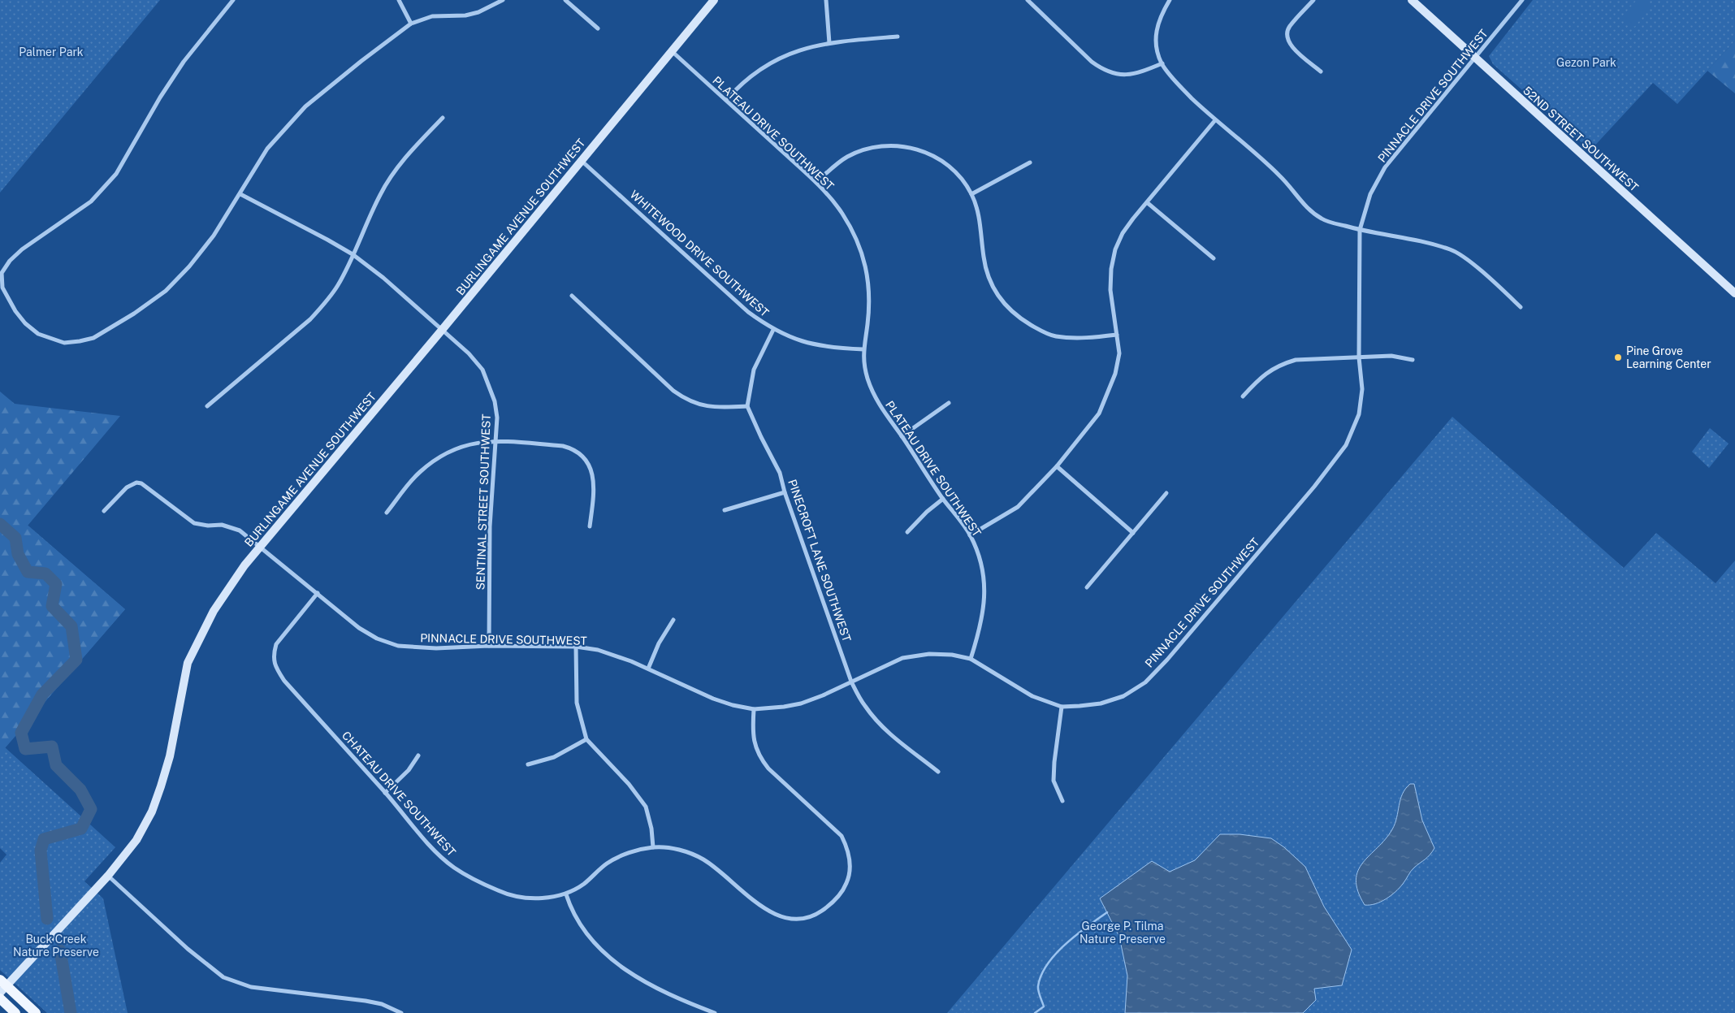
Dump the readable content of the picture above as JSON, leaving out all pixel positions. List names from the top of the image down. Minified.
{"streets":{"street":["PINNACLE DRIVE SOUTHWEST","PLATEAU DRIVE SOUTHWEST","52ND STREET SOUTHWEST","BURLINGAME AVENUE SOUTHWEST","WHITEWOOD DRIVE SOUTHWEST","SENTINAL STREET SOUTHWEST","PINECROFT LANE SOUTHWEST","CHATEAU DRIVE SOUTHWEST"]},"crossings":[["PINNACLE DRIVE SOUTHWEST","PLATEAU DRIVE SOUTHWEST"],["PINNACLE DRIVE SOUTHWEST","52ND STREET SOUTHWEST"],["PINNACLE DRIVE SOUTHWEST","BURLINGAME AVENUE SOUTHWEST"],["PINNACLE DRIVE SOUTHWEST","SENTINAL STREET SOUTHWEST"],["PINNACLE DRIVE SOUTHWEST","PINECROFT LANE SOUTHWEST"],["PINNACLE DRIVE SOUTHWEST","CHATEAU DRIVE SOUTHWEST"],["PLATEAU DRIVE SOUTHWEST","BURLINGAME AVENUE SOUTHWEST"],["PLATEAU DRIVE SOUTHWEST","WHITEWOOD DRIVE SOUTHWEST"],["BURLINGAME AVENUE SOUTHWEST","WHITEWOOD DRIVE SOUTHWEST"],["BURLINGAME AVENUE SOUTHWEST","SENTINAL STREET SOUTHWEST"]],"parks":["Palmer Park","Gezon Park","George P. Tilma Nature Preserve","Buck Creek Nature Preserve"],"places":["Pine Grove Learning Center"]}
